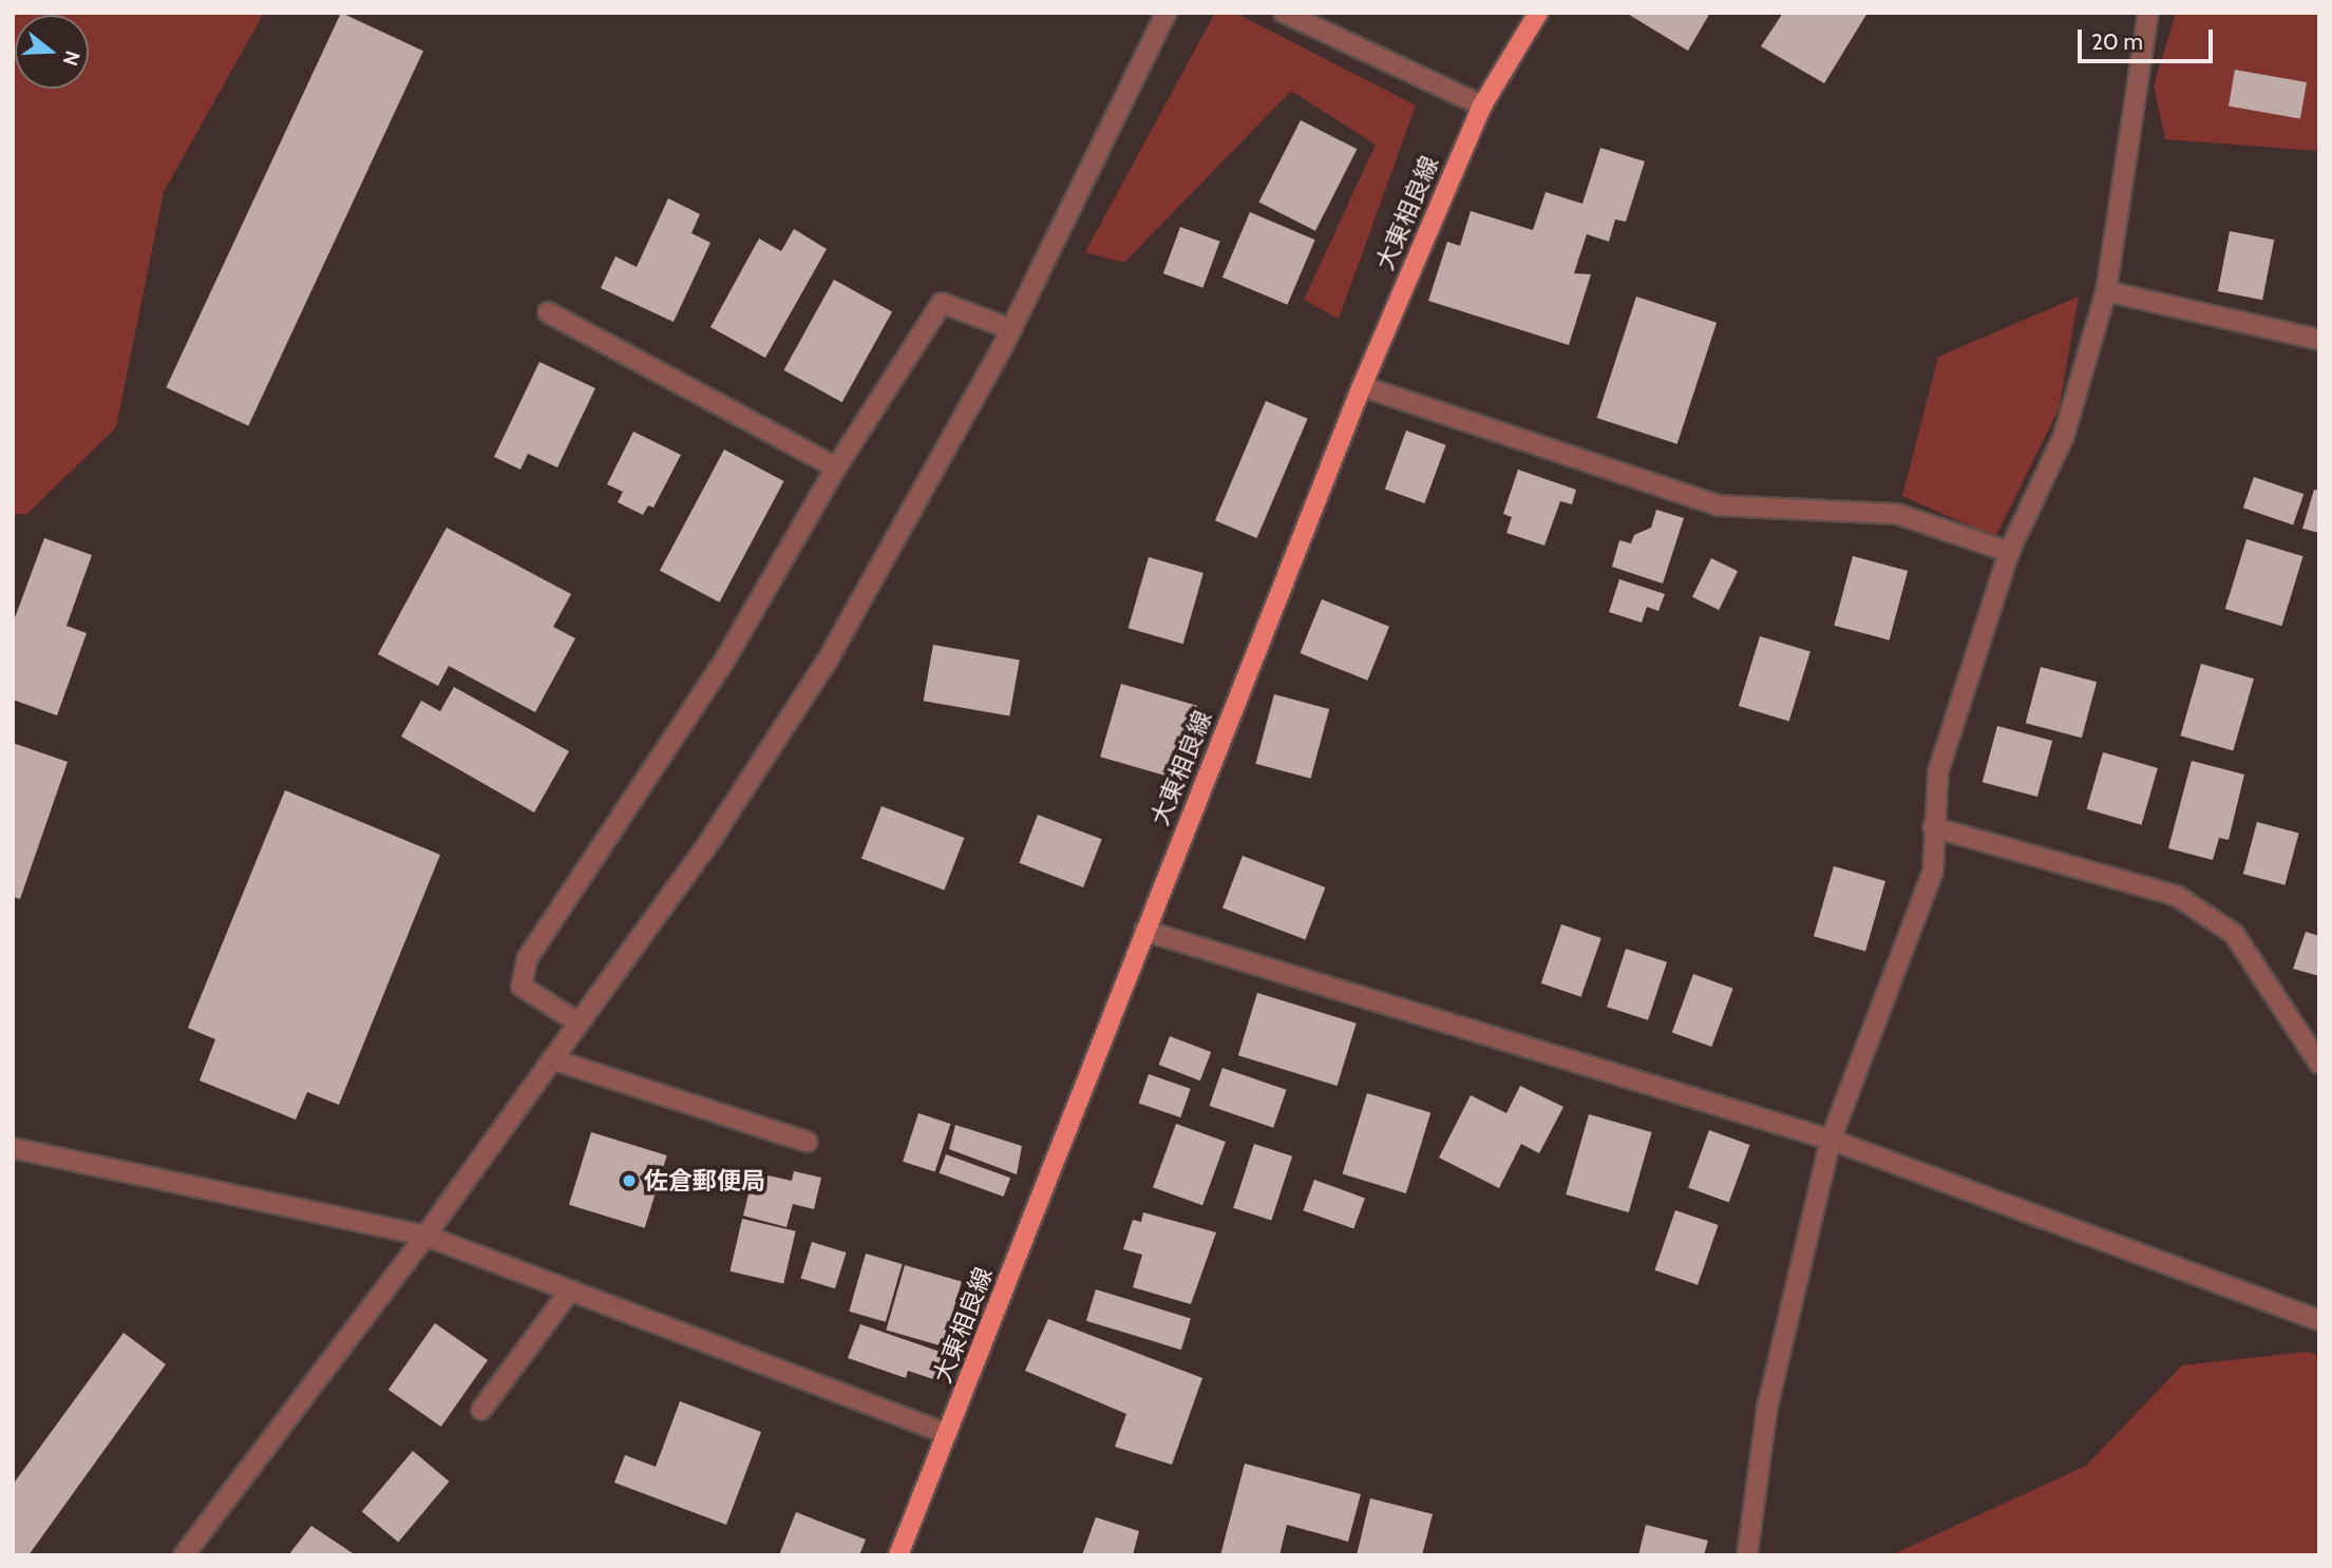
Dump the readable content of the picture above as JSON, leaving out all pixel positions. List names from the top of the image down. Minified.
{"streets":{"main road":["大東相良線"]},"places":["佐倉郵便局"],"scale_bar":"20 m","north":"right"}
